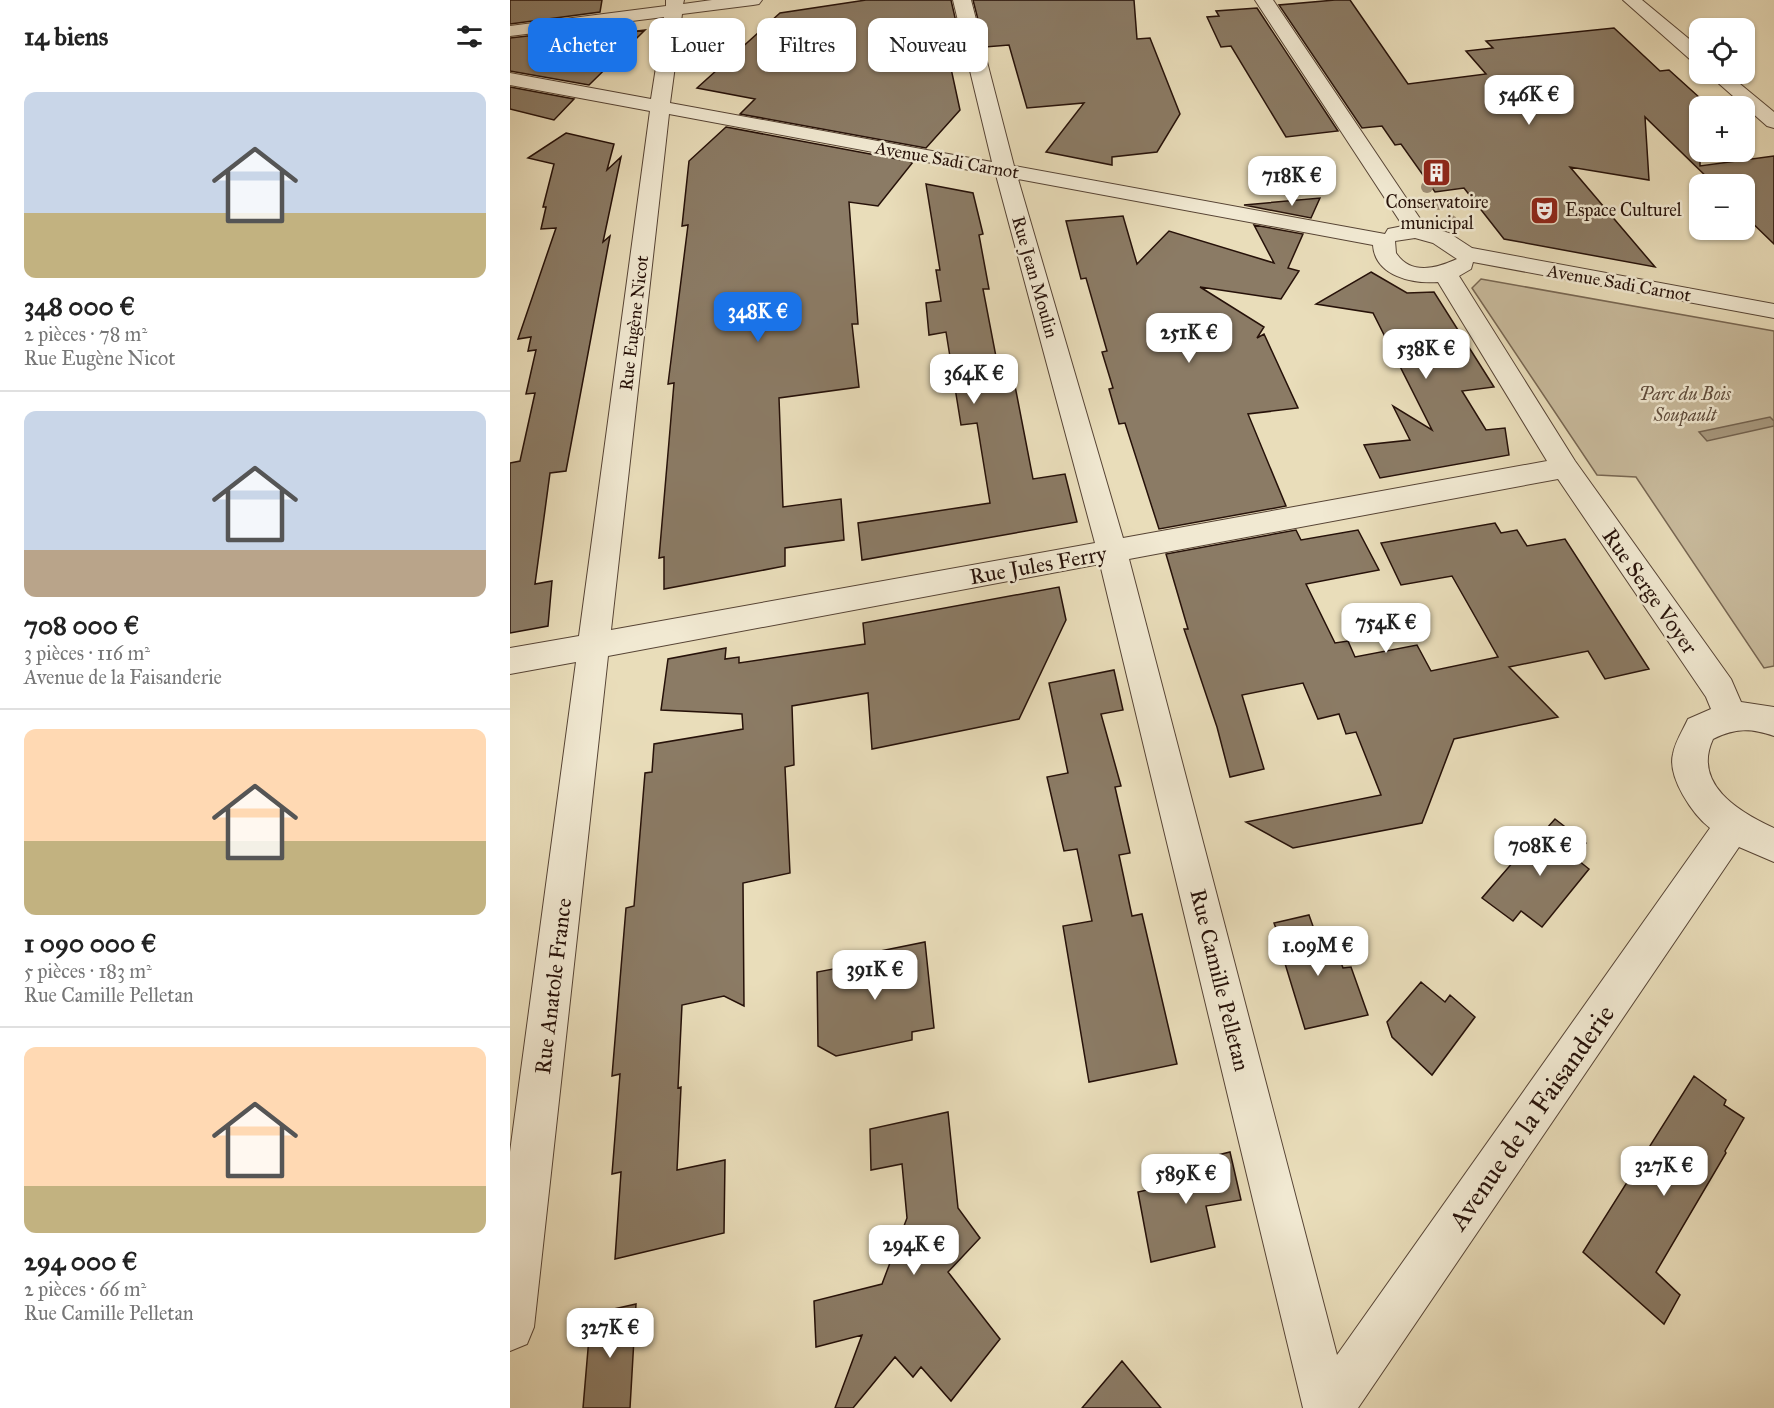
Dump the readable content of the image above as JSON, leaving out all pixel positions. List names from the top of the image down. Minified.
{"streets":{"street":["Avenue Sadi Carnot","Rue Jean Moulin","Rue Eugène Nicot","Rue Jules Ferry","Rue Serge Voyer","Rue Camille Pelletan","Rue Anatole France","Avenue de la Faisanderie"]},"crossings":[["Avenue Sadi Carnot","Rue Jean Moulin"],["Avenue Sadi Carnot","Rue Eugène Nicot"],["Rue Jean Moulin","Rue Jules Ferry"],["Rue Jean Moulin","Rue Camille Pelletan"],["Rue Eugène Nicot","Rue Jules Ferry"],["Rue Eugène Nicot","Rue Anatole France"],["Rue Jules Ferry","Rue Serge Voyer"],["Rue Jules Ferry","Rue Camille Pelletan"],["Rue Jules Ferry","Rue Anatole France"],["Rue Camille Pelletan","Avenue de la Faisanderie"]],"parks":["Parc du Bois Soupault"],"places":{"building":["Conservatoire municipal"],"theatre":["Espace Culturel"]},"page":{"heading":"14 biens","map_buttons":["+","−"],"chip":["Acheter","Louer","Filtres","Nouveau"],"list":[{"name":"348 000 €","note":"2 pièces · 78 m² · Rue Eugène Nicot"},{"name":"708 000 €","note":"3 pièces · 116 m² · Avenue de la Faisanderie"},{"name":"1 090 000 €","note":"5 pièces · 183 m² · Rue Camille Pelletan"},{"name":"294 000 €","note":"2 pièces · 66 m² · Rue Camille Pelletan"}],"price":["546K €","718K €","348K €","251K €","538K €","364K €","754K €","708K €","1.09M €","391K €","327K €","589K €","294K €","327K €"]}}
